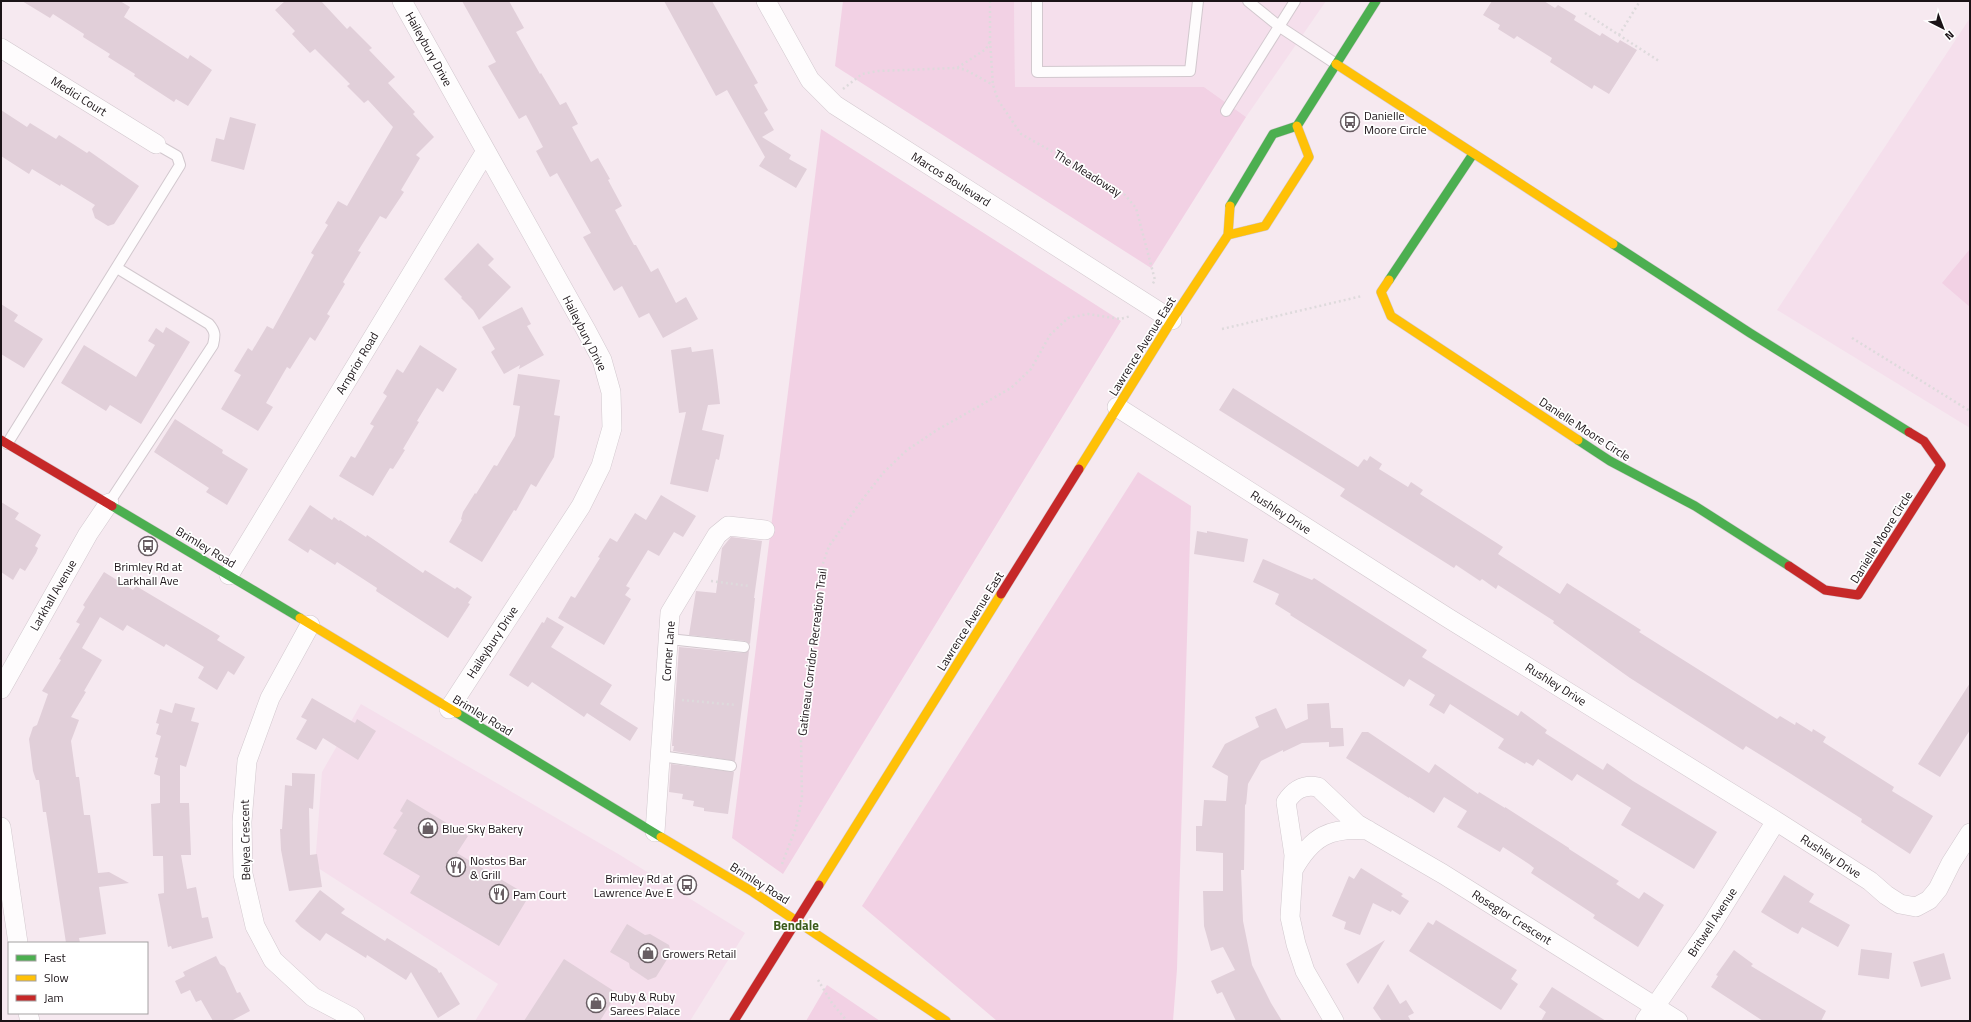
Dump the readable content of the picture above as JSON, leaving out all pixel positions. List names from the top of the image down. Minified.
{"streets":{"main road":["Lawrence Avenue East","Danielle Moore Circle","Brimley Road"],"street":["Haileybury Drive","Medici Court","Marcos Boulevard","Arnprior Road","Rushley Drive","Larkhall Avenue","Corner Lane","Belyea Crescent","Roseglor Crescent","Britwell Avenue"],"path":["The Meadoway","Gatineau Corridor Recreation Trail"]},"crossings":[["Haileybury Drive","Arnprior Road"],["Haileybury Drive","Brimley Road"],["The Meadoway","Gatineau Corridor Recreation Trail"],["Marcos Boulevard","Lawrence Avenue East"],["Marcos Boulevard","Gatineau Corridor Recreation Trail"],["Lawrence Avenue East","Rushley Drive"],["Lawrence Avenue East","Brimley Road"],["Arnprior Road","Brimley Road"],["Rushley Drive","Britwell Avenue"],["Brimley Road","Larkhall Avenue"],["Brimley Road","Corner Lane"],["Brimley Road","Belyea Crescent"],["Roseglor Crescent","Britwell Avenue"]],"districts":["Bendale"],"places":{"bus stop":["Danielle Moore Circle","Brimley Rd at Larkhall Ave","Brimley Rd at Lawrence Ave E"],"shop":["Blue Sky Bakery","Growers Retail","Ruby & Ruby Sarees Palace"],"restaurant":["Nostos Bar & Grill","Pam Court"]},"legend":["Fast","Slow","Jam"],"north":"bottom right"}
